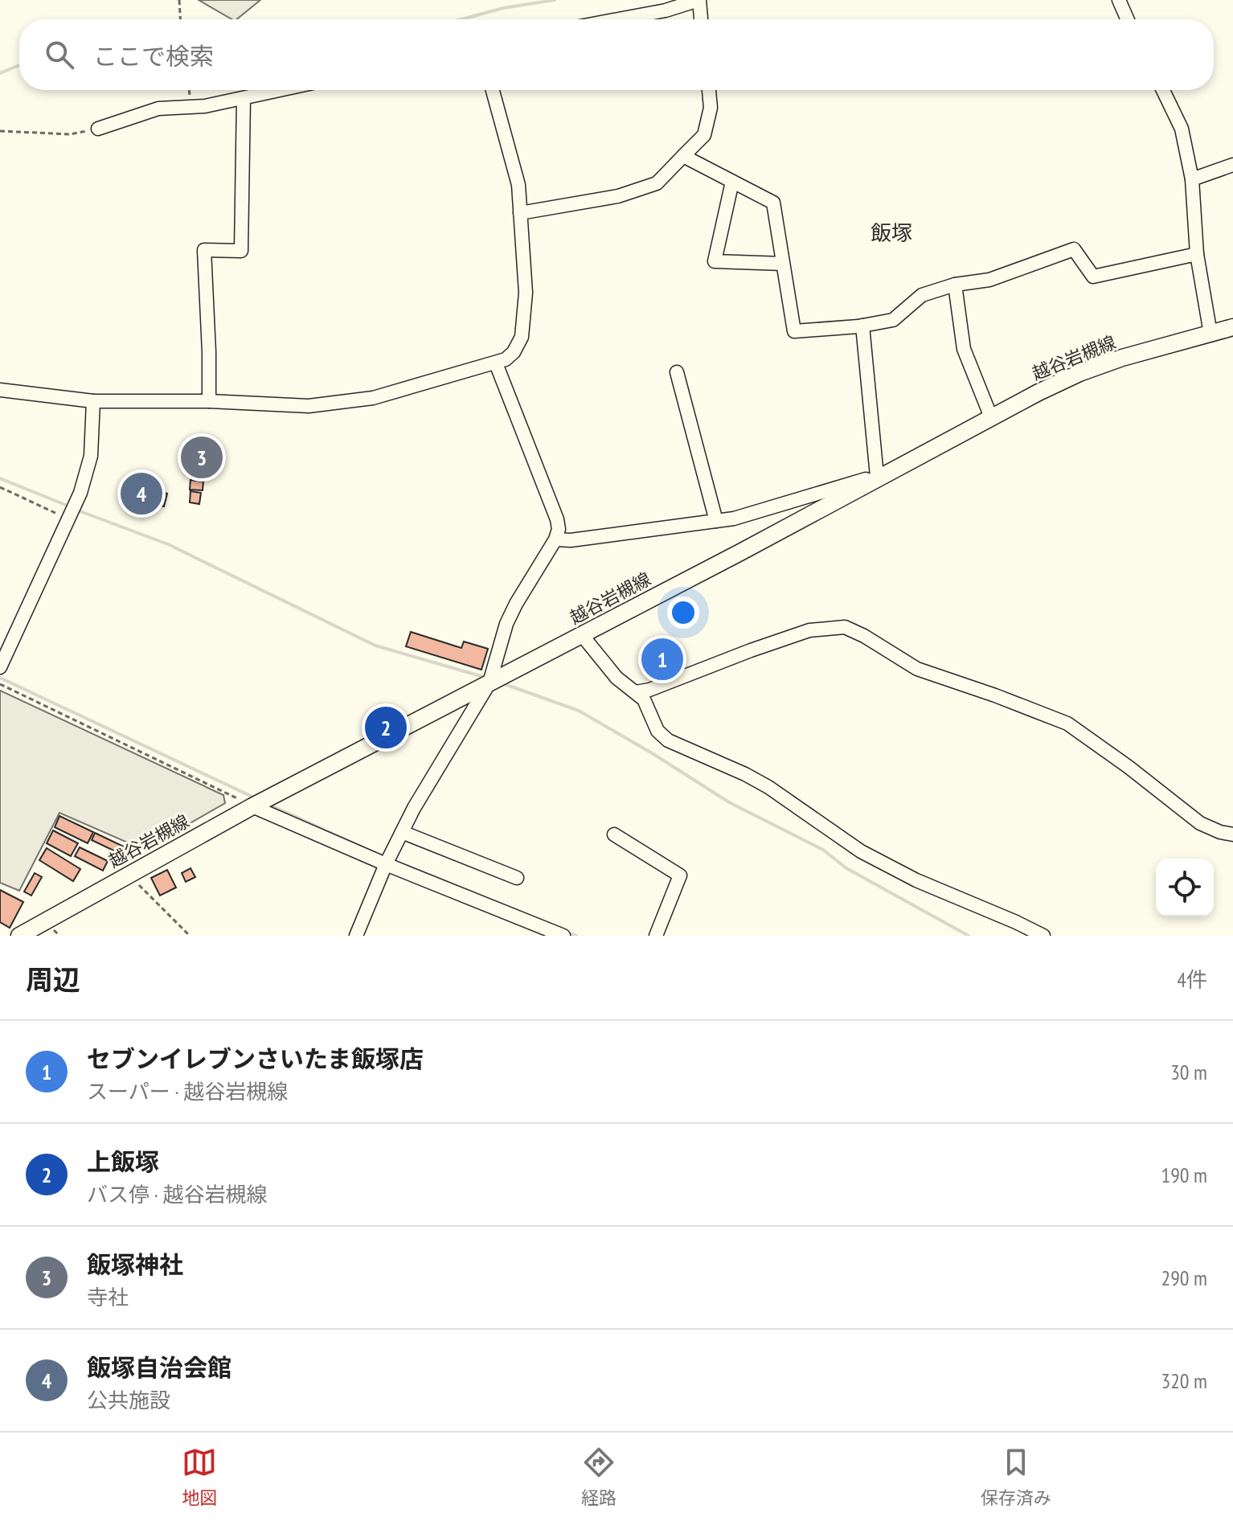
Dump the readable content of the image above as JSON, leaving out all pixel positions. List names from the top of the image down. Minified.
{"streets":{"main road":["越谷岩槻線"]},"districts":["飯塚"],"page":{"search":"ここで検索","pins":["3","4","1","2"],"heading":["周辺","4件"],"list":[{"mark":"1","name":"セブンイレブンさいたま飯塚店","note":"スーパー · 越谷岩槻線","value":"30 m"},{"mark":"2","name":"上飯塚","note":"バス停 · 越谷岩槻線","value":"190 m"},{"mark":"3","name":"飯塚神社","note":"寺社","value":"290 m"},{"mark":"4","name":"飯塚自治会館","note":"公共施設","value":"320 m"}],"nav":["地図","経路","保存済み"]}}
